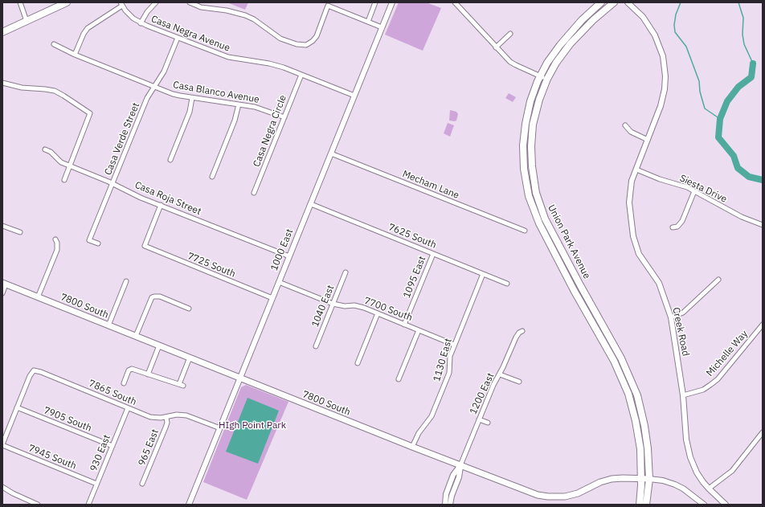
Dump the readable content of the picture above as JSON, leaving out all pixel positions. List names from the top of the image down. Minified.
{"streets":{"main road":["Union Park Avenue","7800 South"],"street":["Casa Negra Avenue","Casa Blanco Avenue","Casa Negra Circle","Casa Verde Street","Mecham Lane","Siesta Drive","Casa Roja Street","7625 South","1000 East","7725 South","1095 East","1040 East","7700 South","Creek Road","Michelle Way","1130 East","7865 South","1200 East","7905 South","965 East","930 East","7945 South"]},"crossings":[["Casa Negra Avenue","Casa Negra Circle"],["Casa Negra Avenue","Casa Verde Street"],["Casa Negra Avenue","1000 East"],["Casa Blanco Avenue","Casa Negra Circle"],["Casa Blanco Avenue","Casa Verde Street"],["Casa Verde Street","Casa Roja Street"],["Mecham Lane","1000 East"],["Siesta Drive","Creek Road"],["Casa Roja Street","1000 East"],["Casa Roja Street","7725 South"],["7625 South","1000 East"],["7625 South","1095 East"],["7625 South","1130 East"],["Union Park Avenue","7800 South"],["1000 East","7725 South"],["1000 East","7800 South"],["1000 East","7700 South"],["1000 East","7865 South"],["1095 East","7700 South"],["7800 South","1130 East"],["7800 South","1200 East"],["1040 East","7700 South"],["7700 South","1130 East"],["Creek Road","Michelle Way"],["7865 South","7905 South"],["7865 South","965 East"],["7865 South","930 East"],["7905 South","930 East"],["930 East","7945 South"]],"parks":["HIgh Point Park"]}
